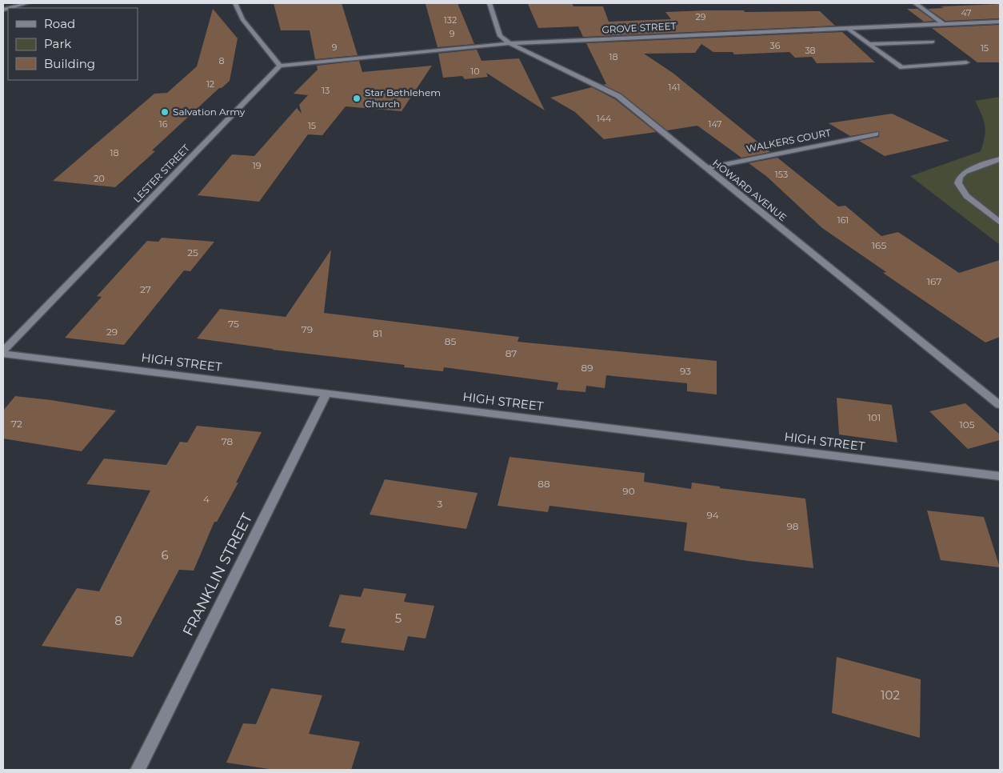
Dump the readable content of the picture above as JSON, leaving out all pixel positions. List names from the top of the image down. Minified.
{"streets":{"street":["GROVE STREET","WALKERS COURT","LESTER STREET","HOWARD AVENUE","HIGH STREET","FRANKLIN STREET"]},"crossings":[["GROVE STREET","LESTER STREET"],["GROVE STREET","HOWARD AVENUE"],["WALKERS COURT","HOWARD AVENUE"],["LESTER STREET","HIGH STREET"],["HIGH STREET","FRANKLIN STREET"]],"places":["Star Bethlehem Church","Salvation Army"],"house_numbers":["47","29","132","9","36","9","15","38","18","8","10","12","141","13","144","16","147","15","18","19","153","20","161","165","25","167","27","75","79","29","81","85","87","89","93","101","72","105","78","88","90","4","3","94","98","6","5","8","102"],"legend":["Road","Park","Building"]}
